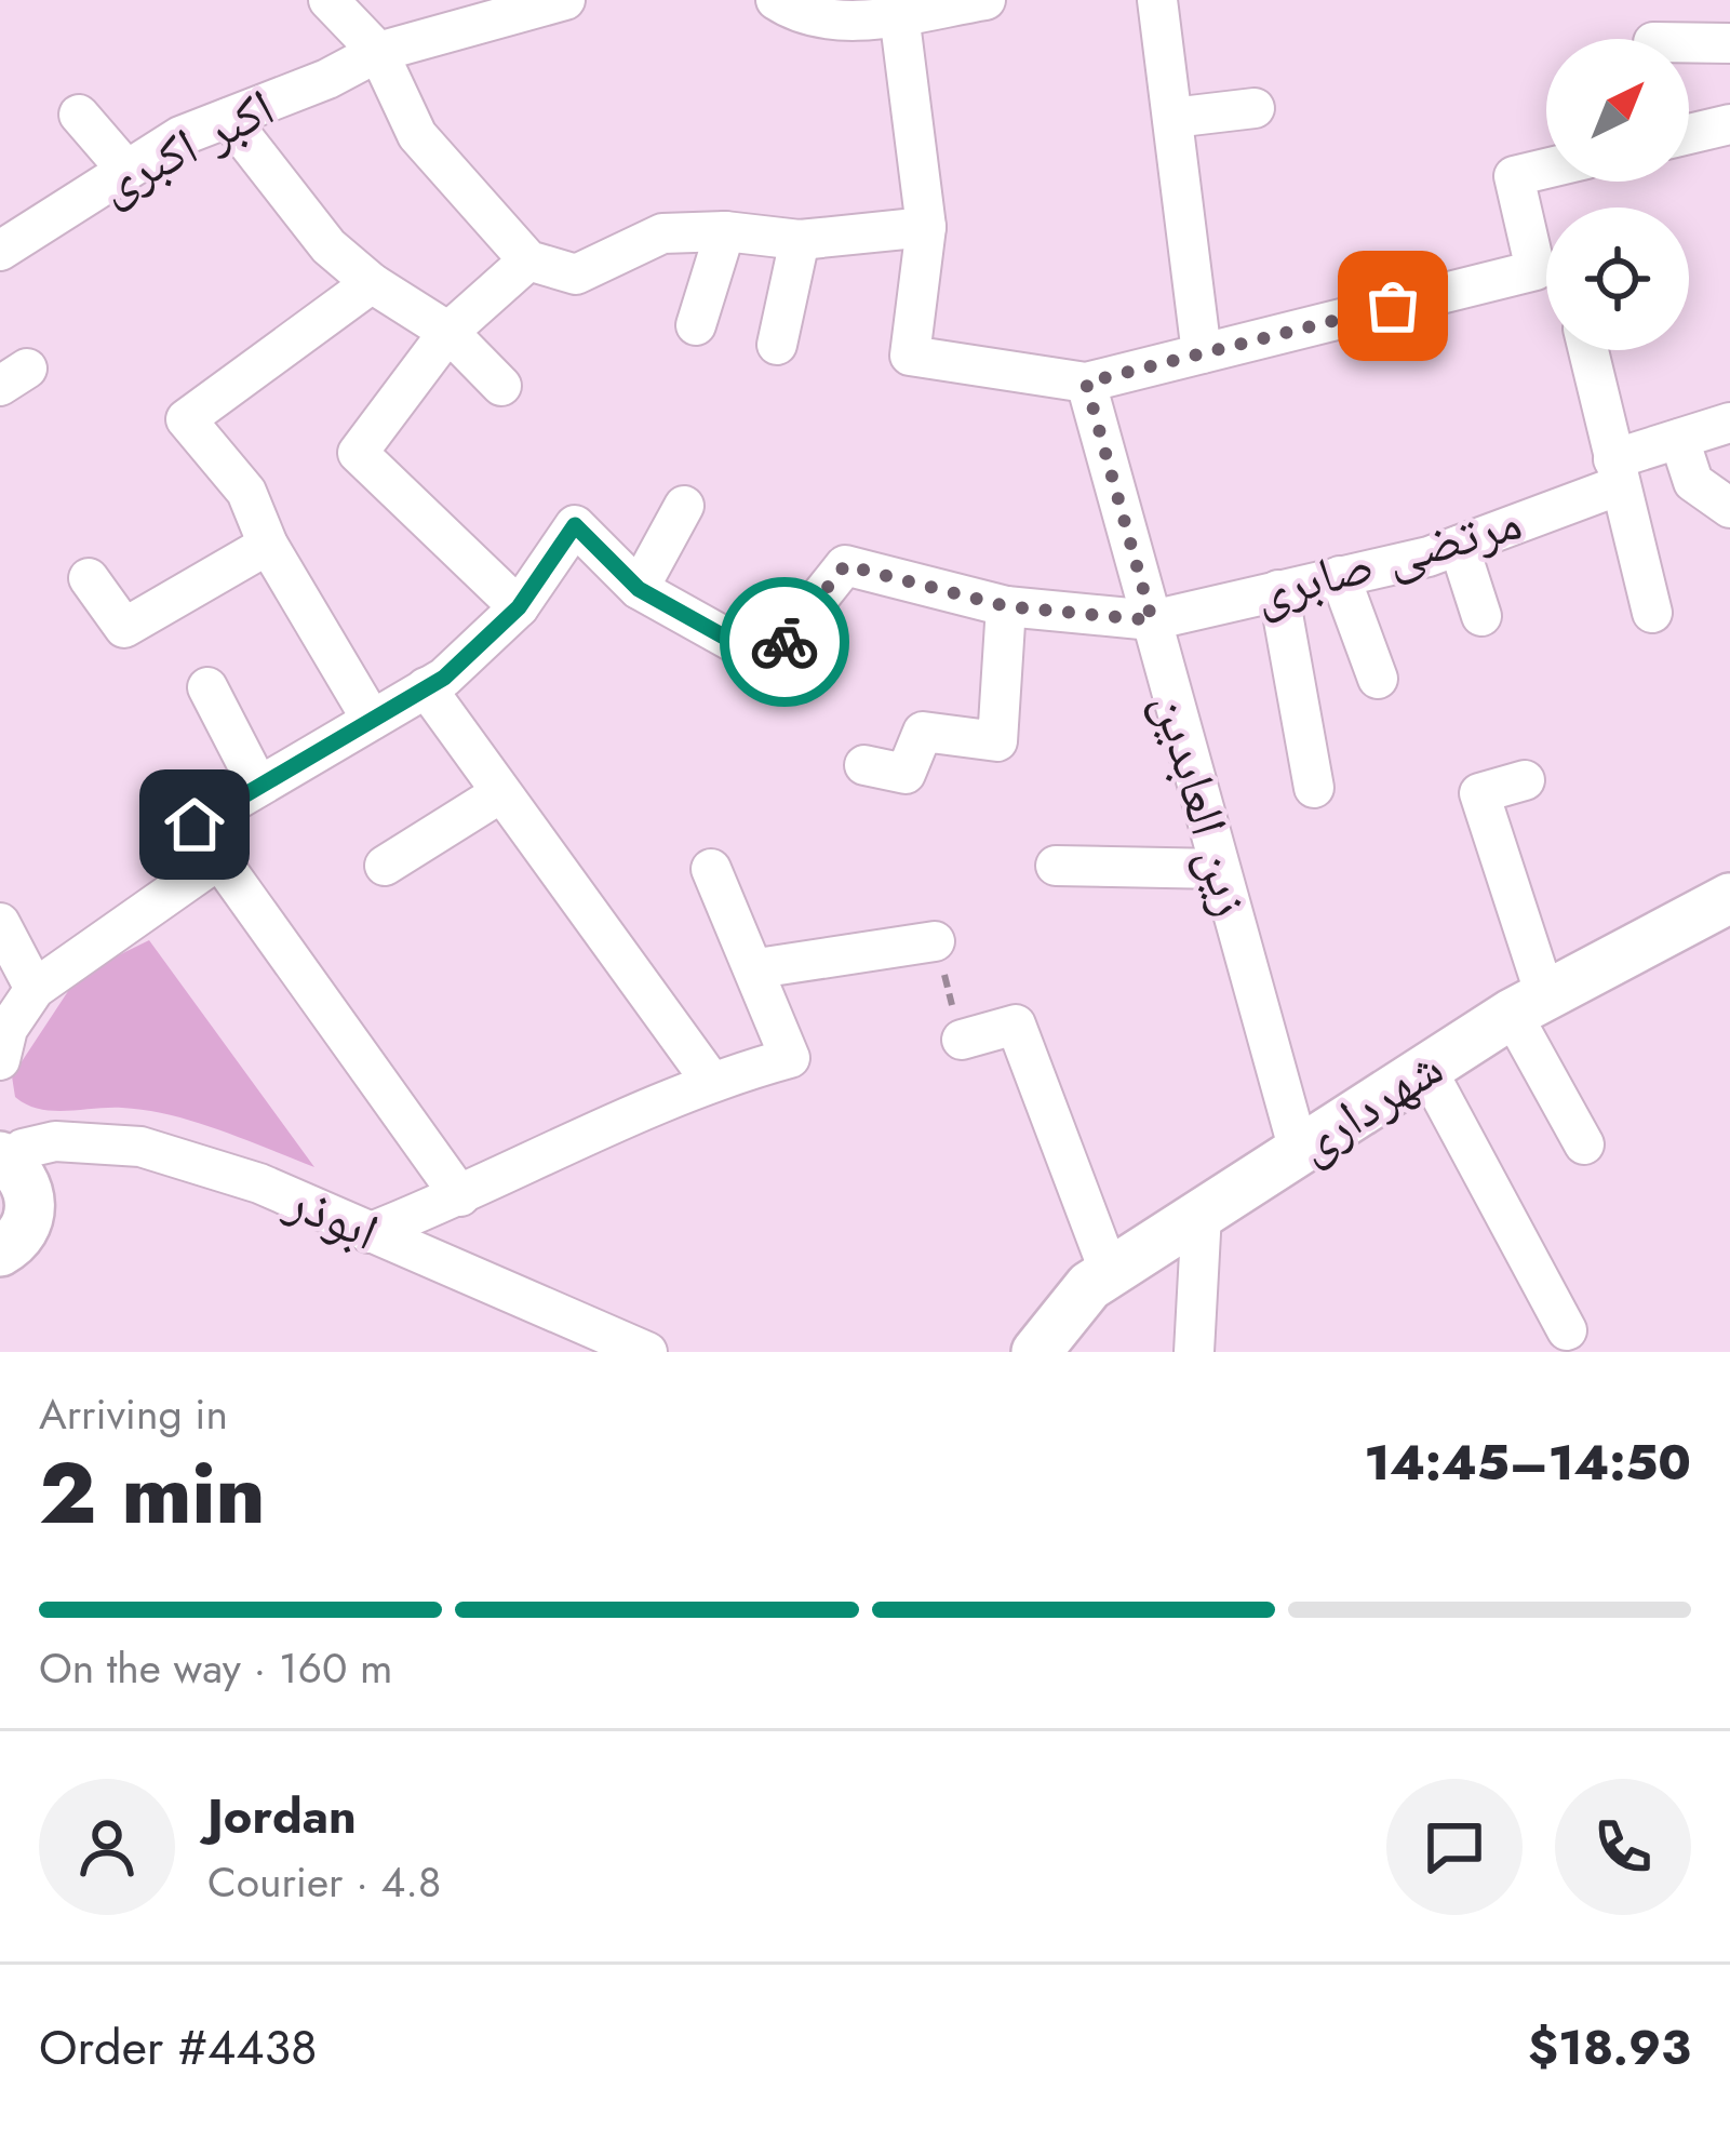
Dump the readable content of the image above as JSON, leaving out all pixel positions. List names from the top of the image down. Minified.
{"streets":{"main road":["شهرداری"],"street":["اکبر اکبری","مرتضی صابری","زین العابدین","ابوذر"]},"crossings":[["مرتضی صابری","زین العابدین"],["زین العابدین","شهرداری"]],"north":"top right","page":{"heading":["2 min","Arriving in","14:45–14:50"],"panel":["Jordan","Courier · 4.8","Order #4438","$18.93"],"bar":"On the way · 160 m"}}
